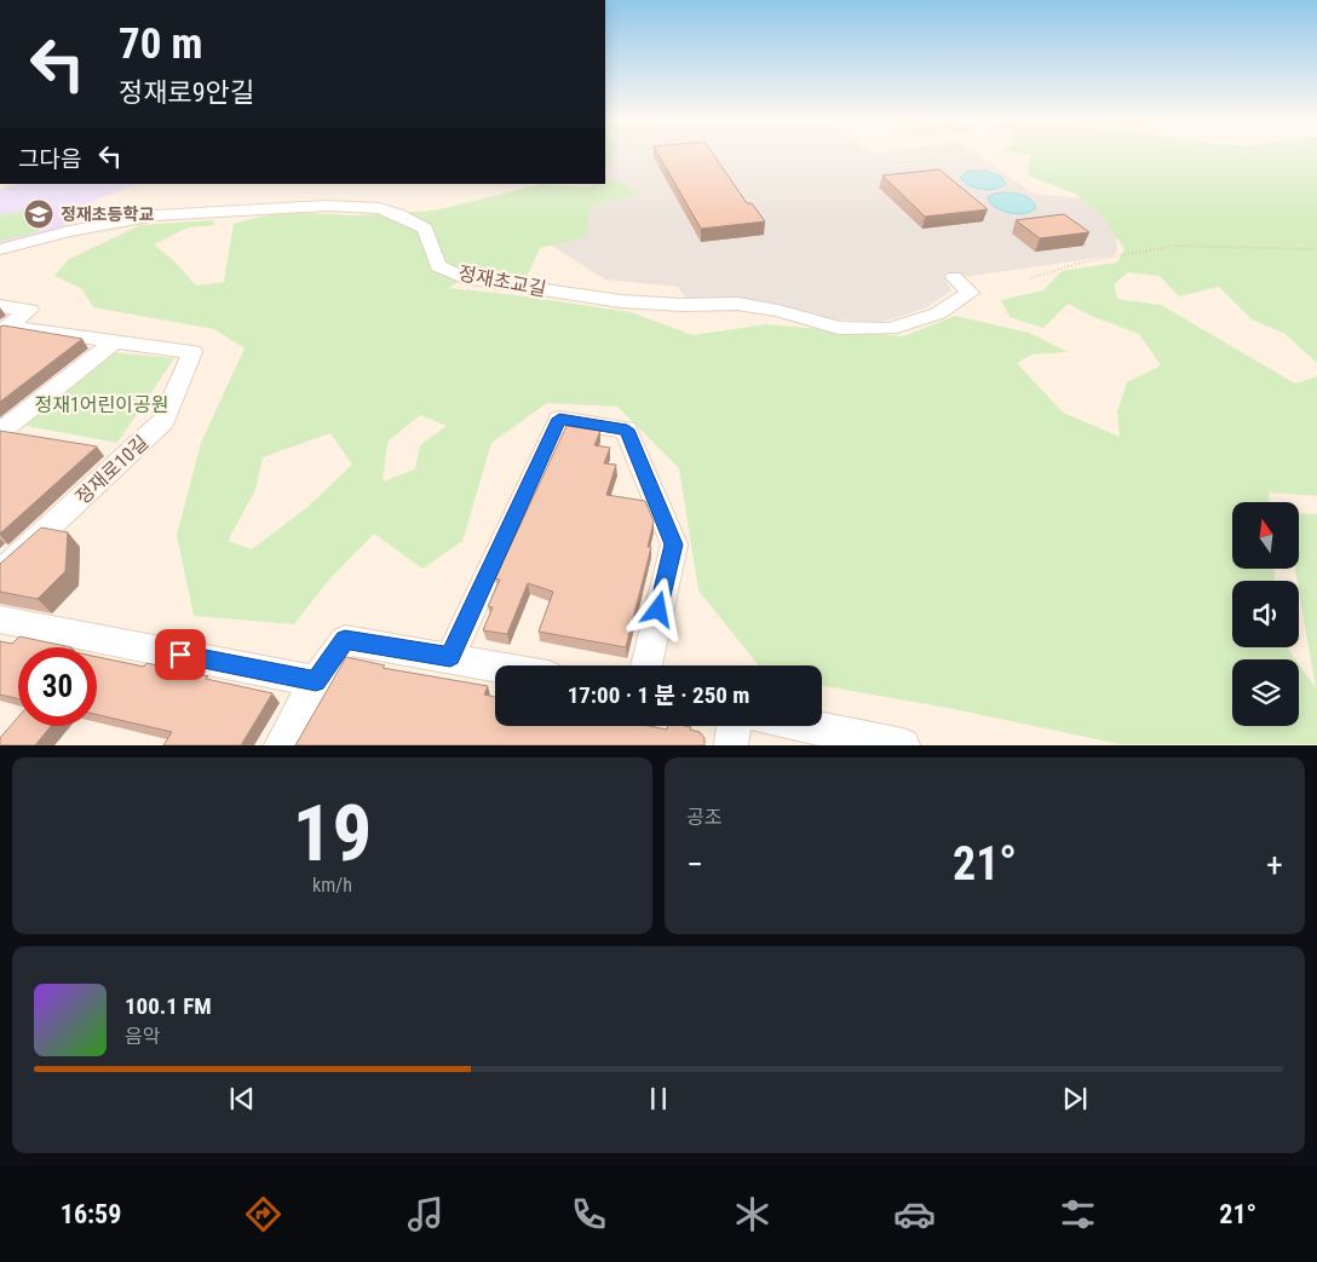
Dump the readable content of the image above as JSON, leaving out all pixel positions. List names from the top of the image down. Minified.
{"streets":{"street":["정재초교길","정재로10길"]},"parks":["정재1어린이공원"],"places":{"school or university":["정재초등학교"]},"north":"top","page":{"turn":["70 m","정재로9안길"],"then":"그다음","limit":"30","trip":"17:00 · 1 분 · 250 m","tile":[["19","km/h"],"공조"],"heat":["−","21°","+"],"song":["100.1 FM","음악"],"tabs":["16:59","21°"]}}
